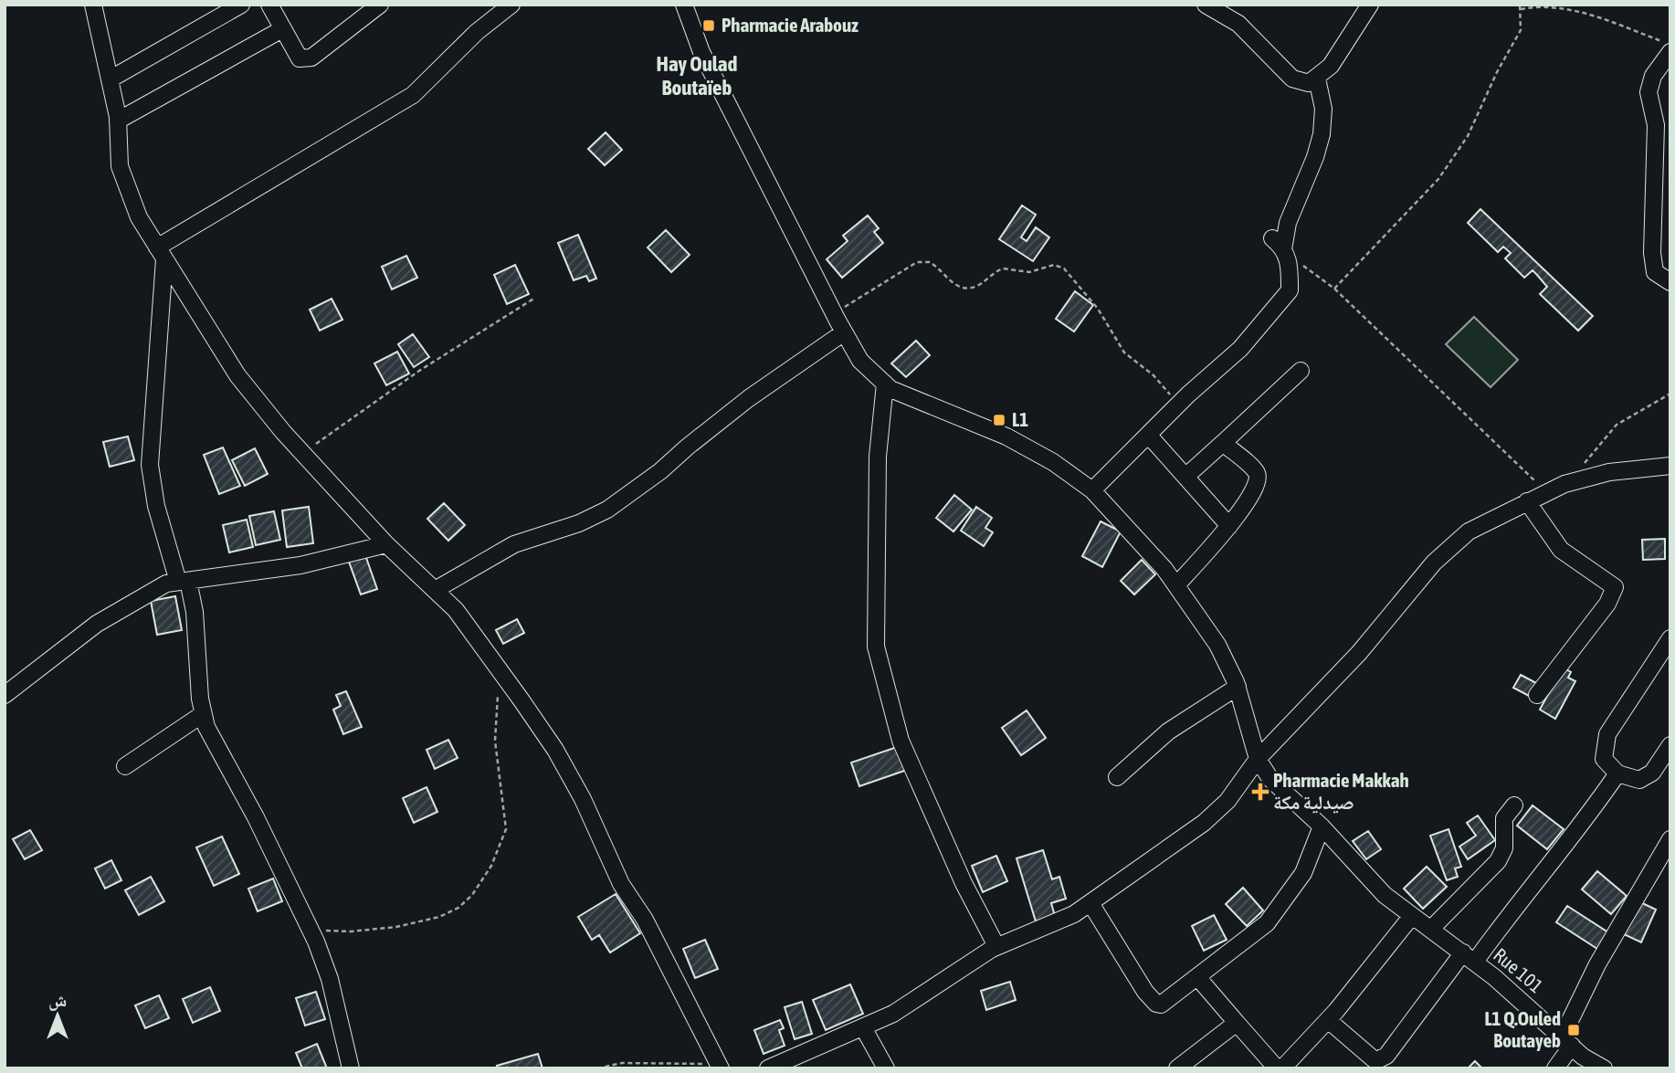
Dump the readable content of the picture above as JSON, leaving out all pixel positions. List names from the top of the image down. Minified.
{"streets":{"street":["Rue 101"]},"districts":["Hay Oulad Boutaïeb"],"places":{"transit":["Pharmacie Arabouz","L1","L1 Q.Ouled Boutayeb"],"health":["Pharmacie Makkah صيدلية مكة"]},"north":"top"}
